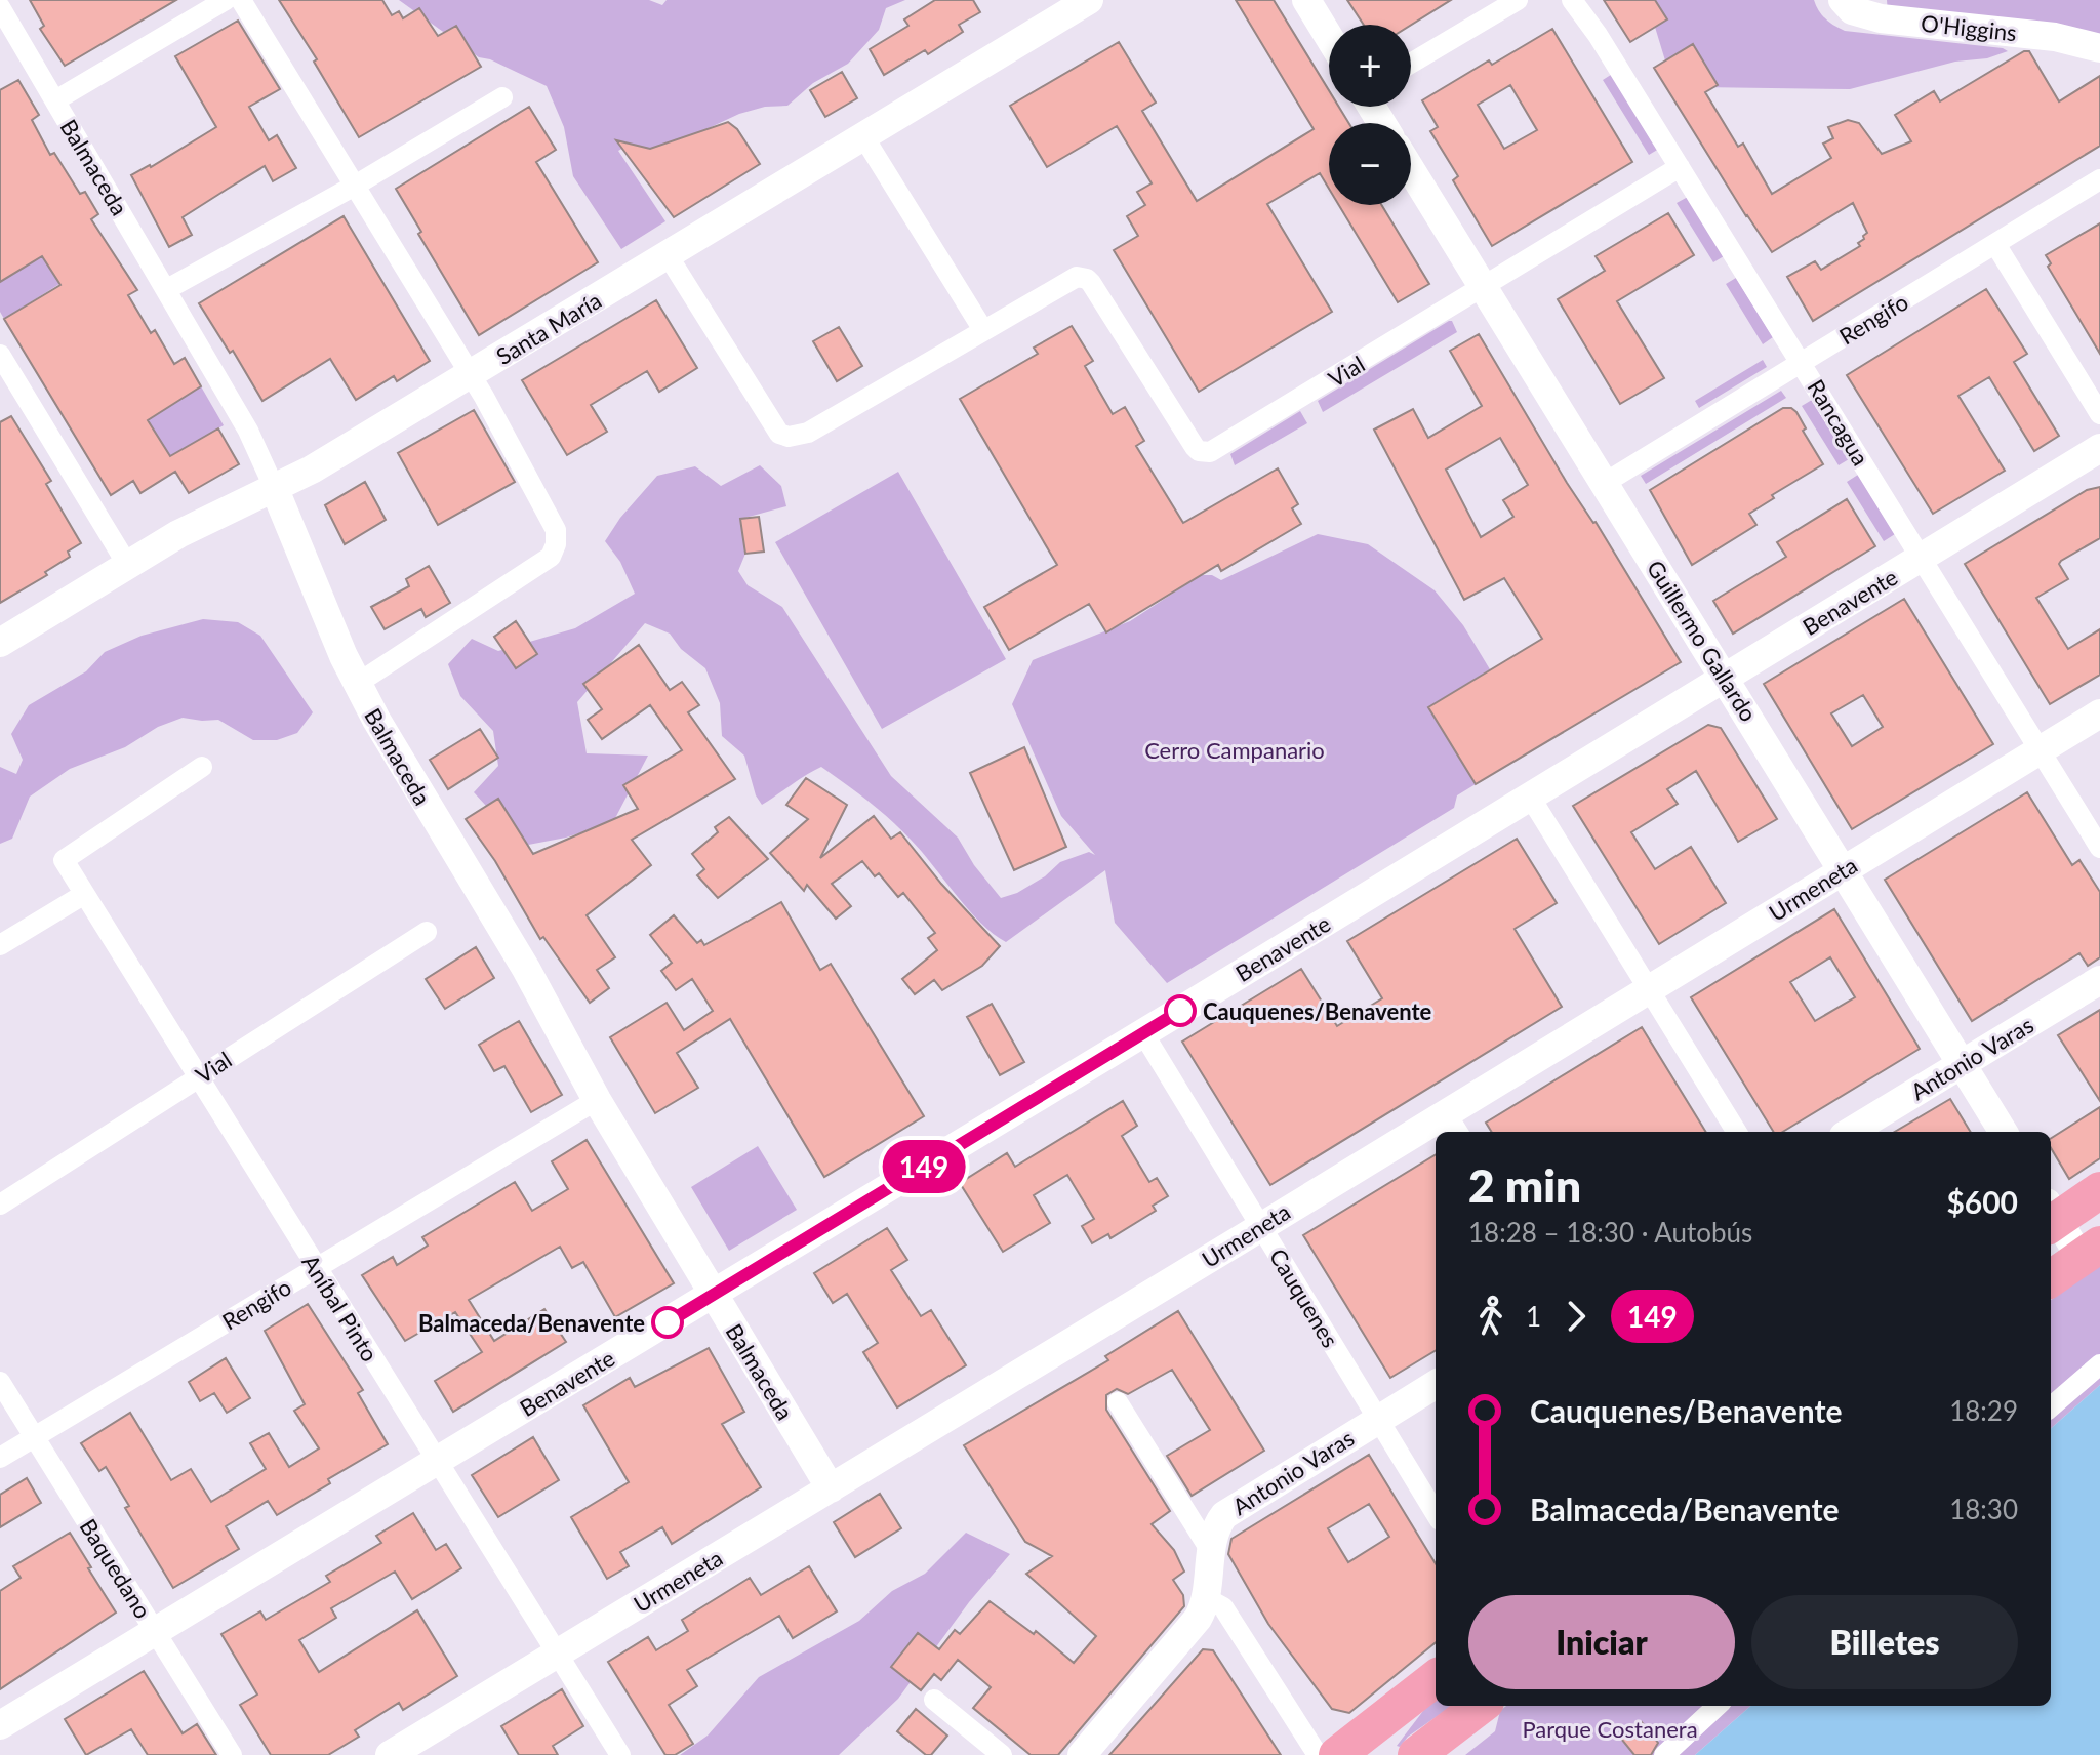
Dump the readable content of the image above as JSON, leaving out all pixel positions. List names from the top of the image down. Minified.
{"streets":{"main road":["O'Higgins","Balmaceda","Santa María","Benavente","Guillermo Gallardo","Urmeneta","Antonio Varas"],"street":["Rengifo","Vial","Rancagua","Cauquenes","Aníbal Pinto","Baquedano"]},"crossings":[["Balmaceda","Rengifo"],["Balmaceda","Santa María"],["Balmaceda","Benavente"],["Balmaceda","Urmeneta"],["Rengifo","Rancagua"],["Rengifo","Guillermo Gallardo"],["Rengifo","Aníbal Pinto"],["Rengifo","Baquedano"],["Vial","Rancagua"],["Vial","Guillermo Gallardo"],["Vial","Aníbal Pinto"],["Rancagua","Benavente"],["Rancagua","Urmeneta"],["Benavente","Guillermo Gallardo"],["Benavente","Cauquenes"],["Benavente","Aníbal Pinto"],["Benavente","Baquedano"],["Guillermo Gallardo","Urmeneta"],["Guillermo Gallardo","Antonio Varas"],["Urmeneta","Cauquenes"],["Urmeneta","Aníbal Pinto"],["Antonio Varas","Cauquenes"]],"parks":["Cerro Campanario","Parque Costanera"],"places":["Cauquenes/Benavente","Balmaceda/Benavente"],"lines":["bus line 149"],"page":{"on_map":"149","map_buttons":["+","−"],"heading":["2 min","18:28 – 18:30 · Autobús","$600"],"legs":["1","149"],"list":[{"name":"Cauquenes/Benavente","value":"18:29"},{"name":"Balmaceda/Benavente","value":"18:30"}],"buttons":["Iniciar","Billetes"]}}
